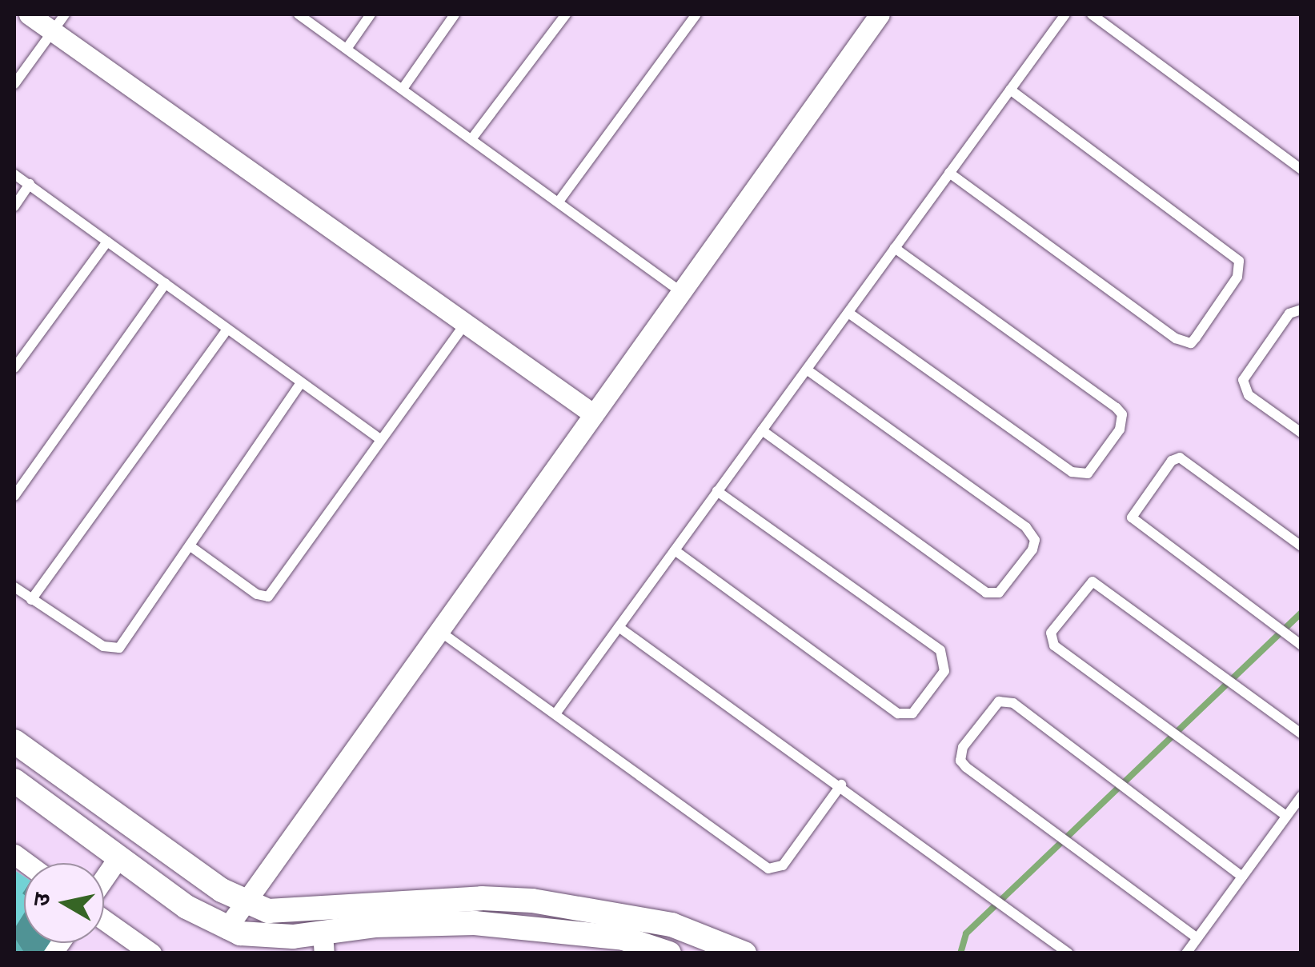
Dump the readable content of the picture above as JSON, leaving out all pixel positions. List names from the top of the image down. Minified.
{"north":"left"}
